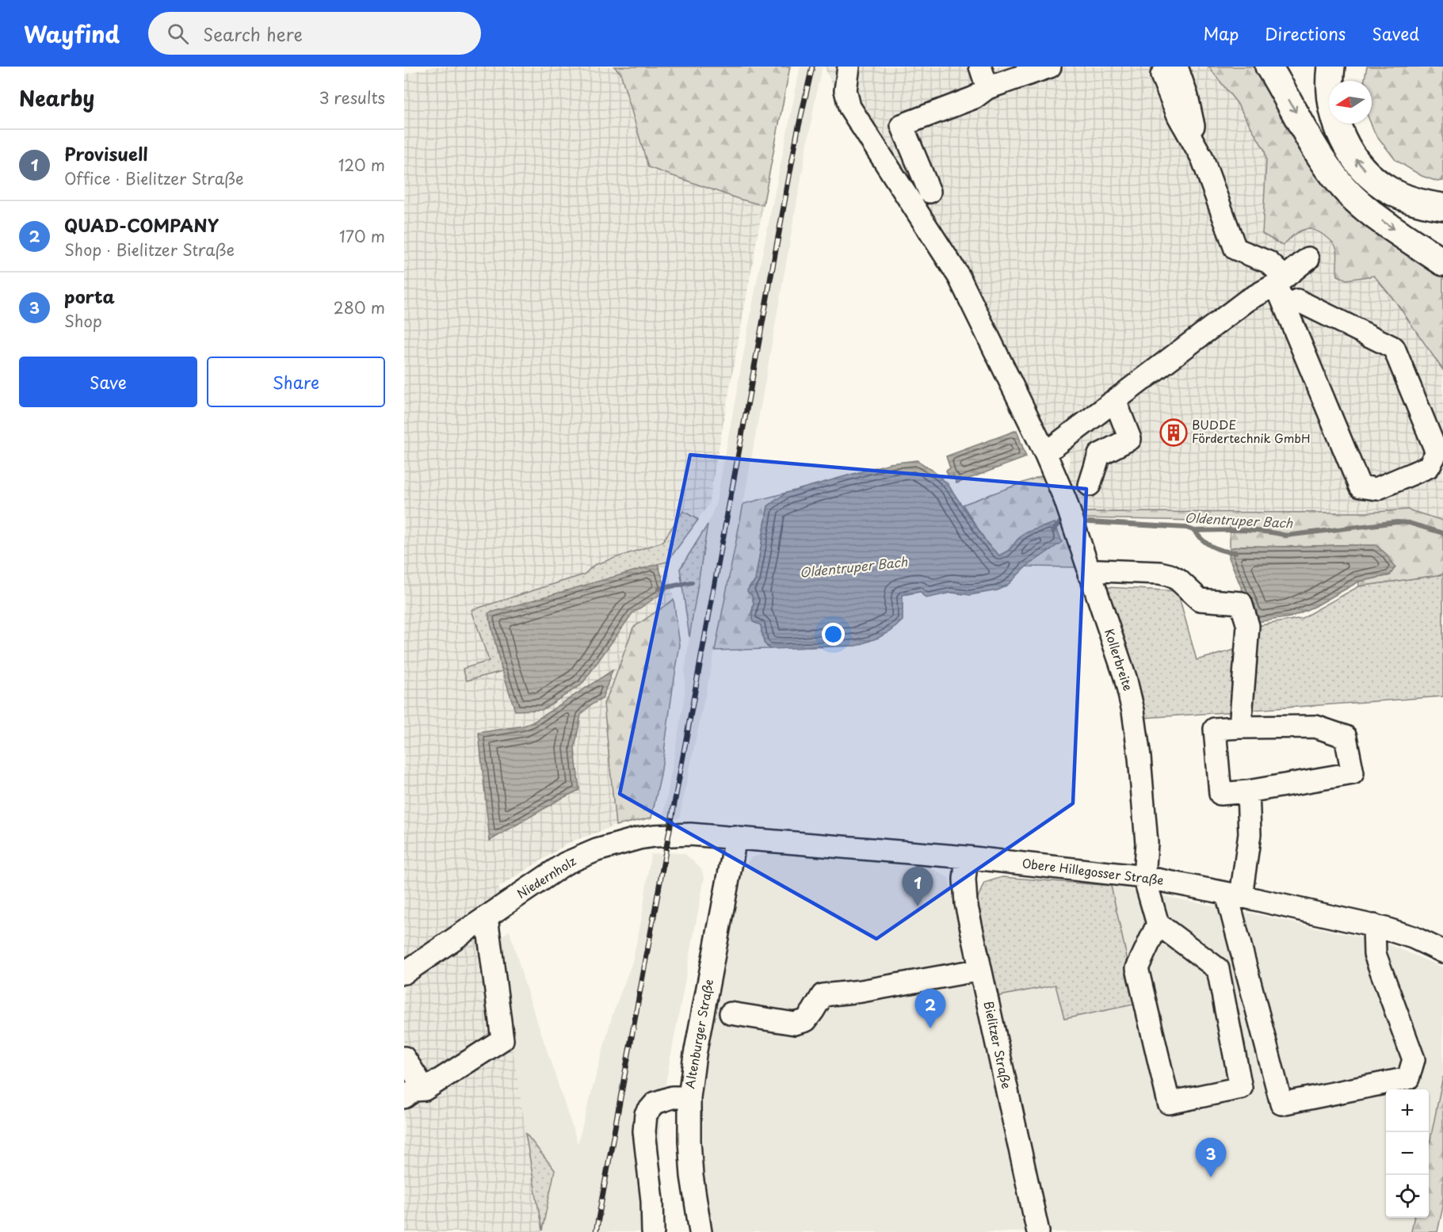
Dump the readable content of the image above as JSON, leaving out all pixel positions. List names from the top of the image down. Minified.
{"streets":{"street":["Kollerbreite","Obere Hillegosser Straße","Niedernholz","Altenburger Straße","Bielitzer Straße"]},"crossings":[["Kollerbreite","Obere Hillegosser Straße"],["Obere Hillegosser Straße","Niedernholz"],["Obere Hillegosser Straße","Altenburger Straße"],["Obere Hillegosser Straße","Bielitzer Straße"],["Niedernholz","Altenburger Straße"]],"water":["Oldentruper Bach"],"places":{"building":["BUDDE Fördertechnik GmbH"]},"north":"left","page":{"header":"Wayfind","search":"Search here","nav":["Map","Directions","Saved"],"heading":["Nearby","3 results"],"list":[{"mark":"1","name":"Provisuell","note":"Office · Bielitzer Straße","value":"120 m"},{"mark":"2","name":"QUAD-COMPANY","note":"Shop · Bielitzer Straße","value":"170 m"},{"mark":"3","name":"porta","note":"Shop","value":"280 m"}],"buttons":["Save","Share"],"pins":["1","2","3"],"map_buttons":["+","−"]}}
